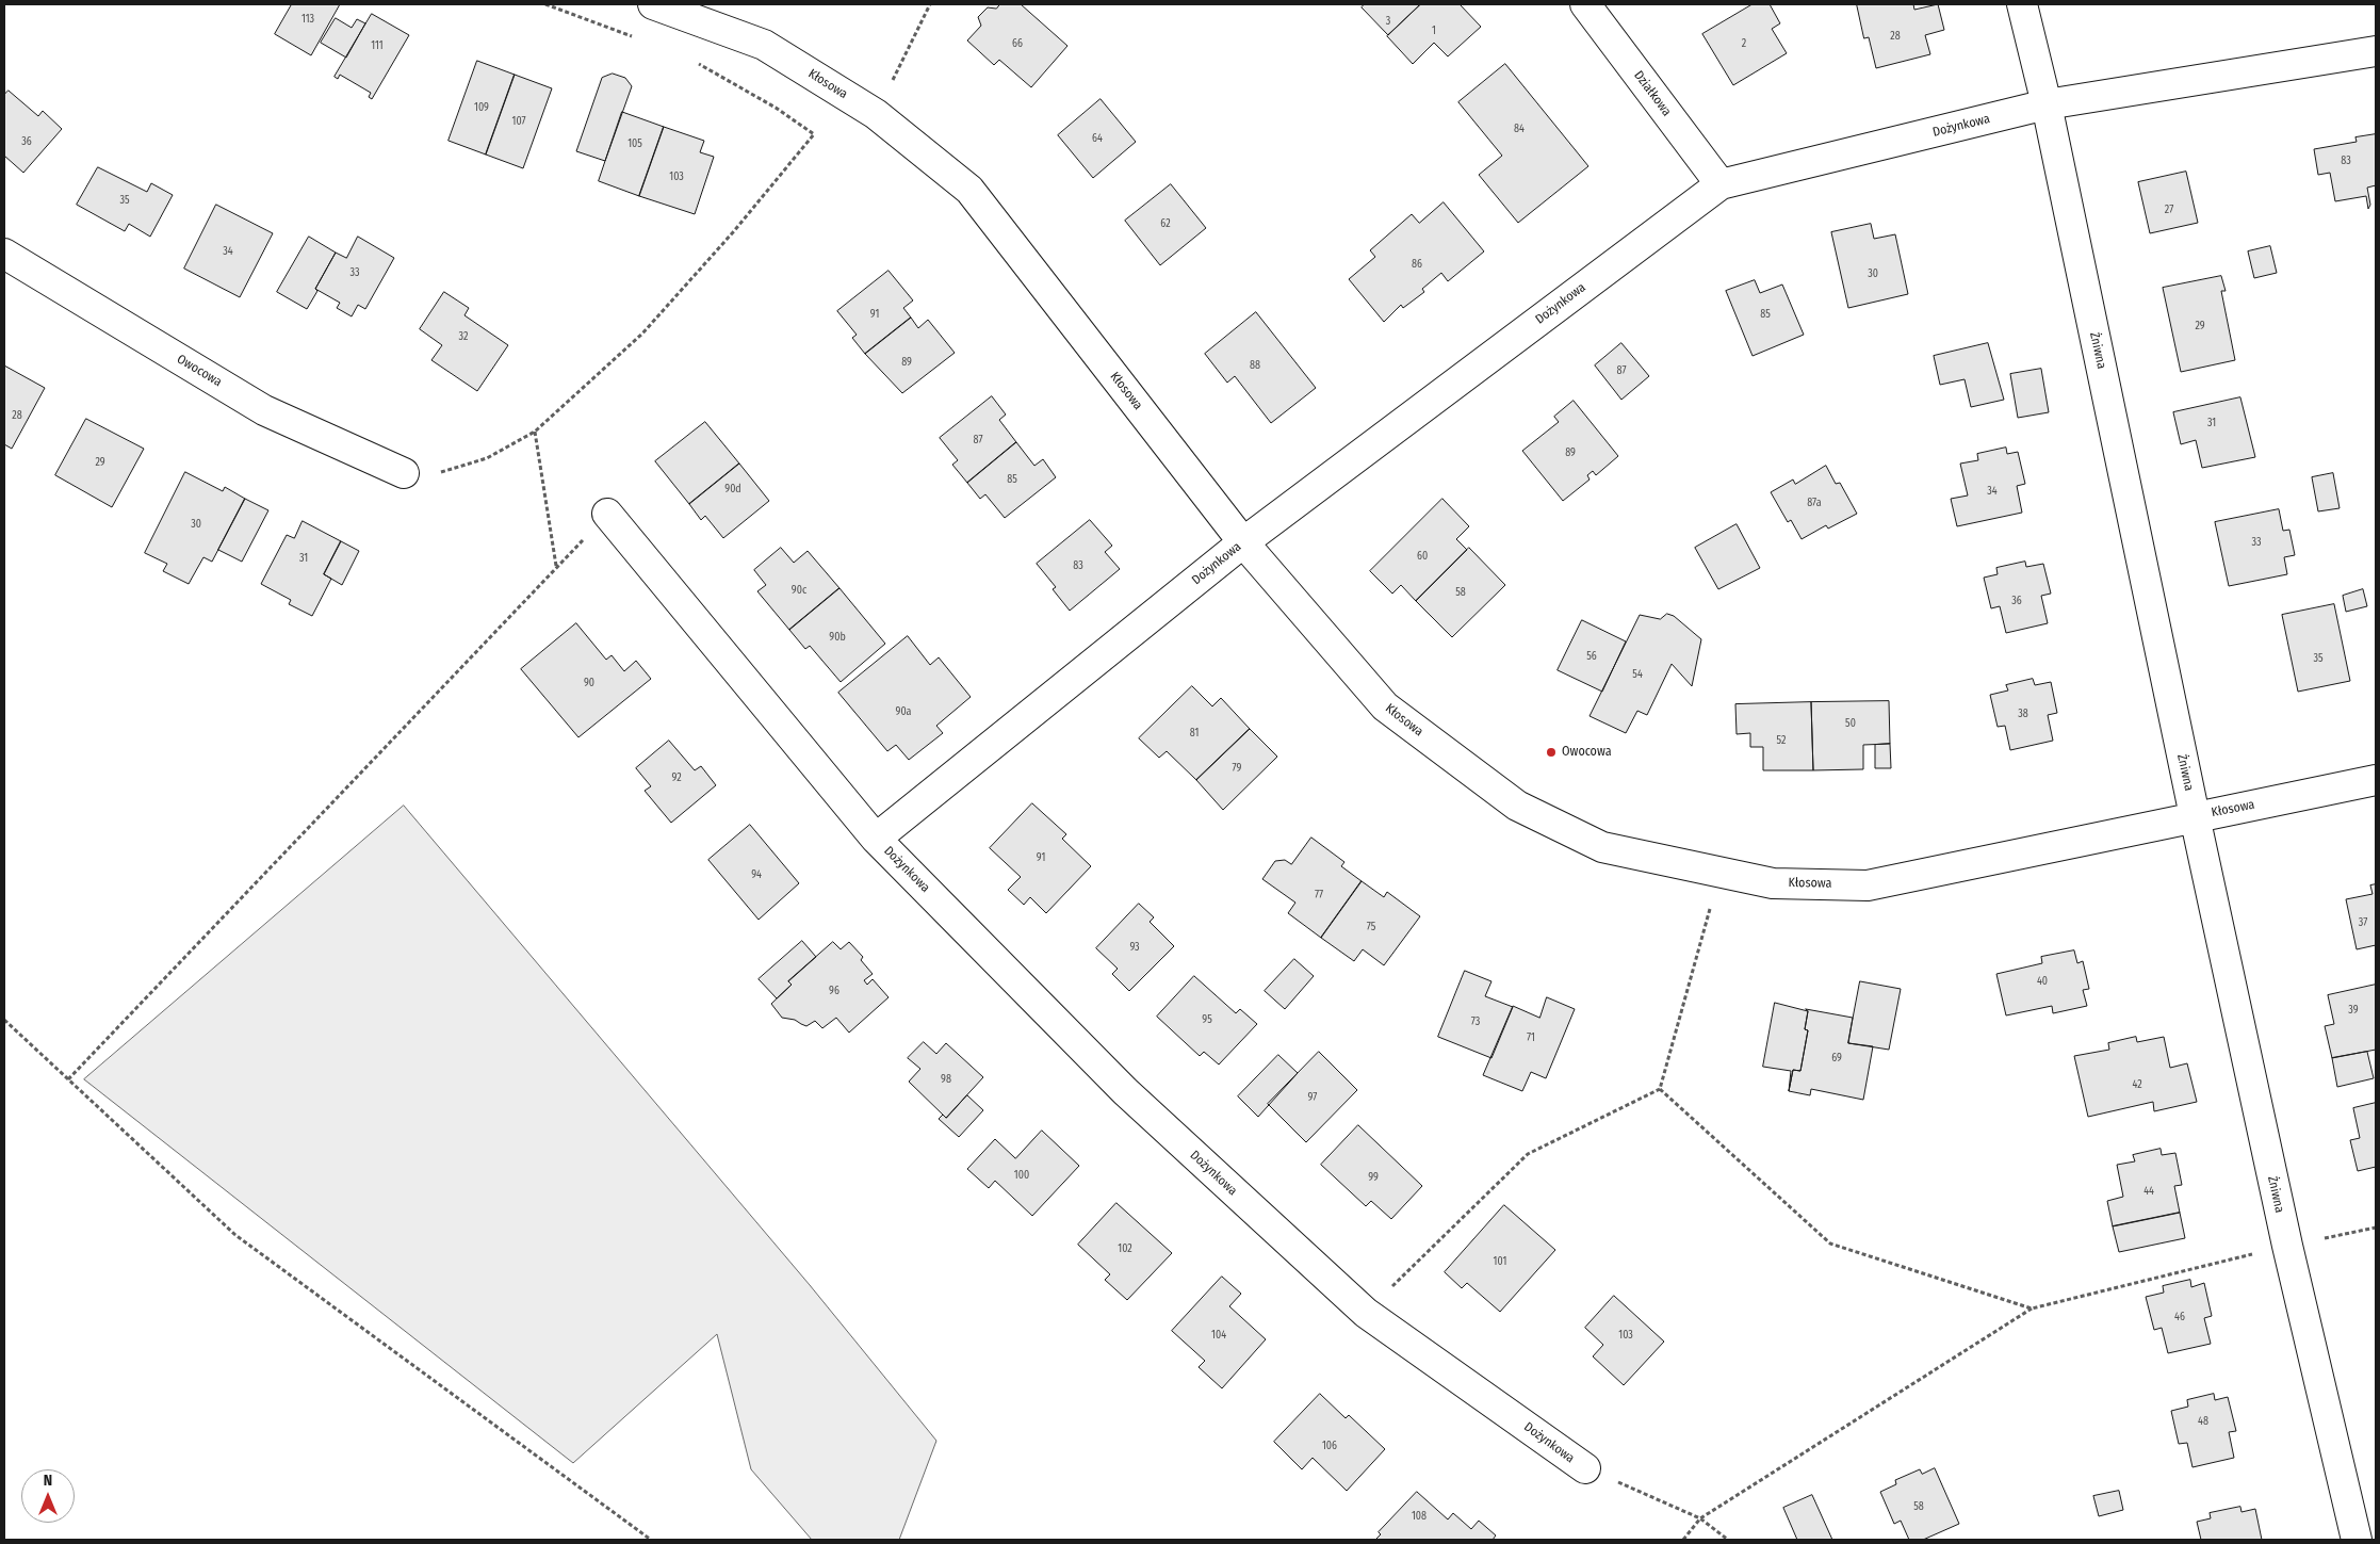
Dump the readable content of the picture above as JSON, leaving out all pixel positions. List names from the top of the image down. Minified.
{"streets":{"street":["Kłosowa","Działkowa","Dożynkowa","Żniwna","Owocowa"]},"crossings":[["Kłosowa","Dożynkowa"],["Kłosowa","Żniwna"],["Działkowa","Dożynkowa"],["Dożynkowa","Żniwna"]],"places":["Owocowa"],"house_numbers":["113","3","1","28","66","2","111","109","107","84","64","36","105","83","103","35","27","62","34","86","33","30","91","85","29","32","89","88","87","28","31","87","89","29","85","90d","34","87a","30","33","60","31","83","90c","58","36","90b","56","35","54","90","90a","38","50","81","52","79","92","91","94","77","37","75","93","40","96","39","95","73","71","69","98","42","97","100","99","44","102","101","46","104","103","48","106","58","108"],"north":"top"}
